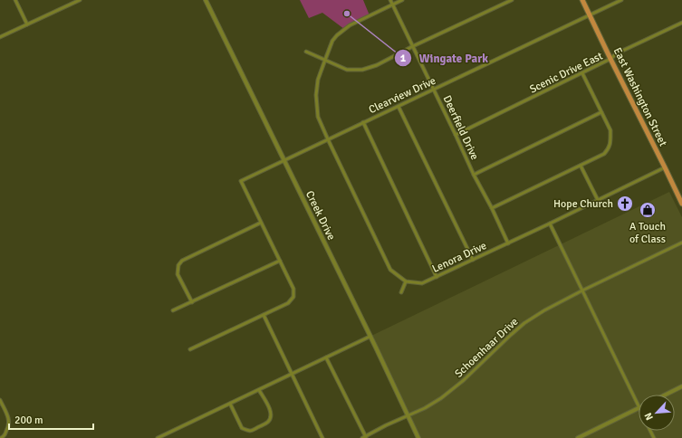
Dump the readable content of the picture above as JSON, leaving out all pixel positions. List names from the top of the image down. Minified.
{"streets":{"main road":["East Washington Street"],"street":["Scenic Drive East","Clearview Drive","Deerfield Drive","Creek Drive","Lenora Drive","Schoenhaar Drive"]},"crossings":[["Scenic Drive East","East Washington Street"],["Scenic Drive East","Deerfield Drive"],["Clearview Drive","East Washington Street"],["Clearview Drive","Deerfield Drive"],["Clearview Drive","Creek Drive"],["East Washington Street","Lenora Drive"],["Deerfield Drive","Lenora Drive"],["Creek Drive","Schoenhaar Drive"]],"places":{"other":["Wingate Park"],"church":["Hope Church"],"shop":["A Touch of Class"]},"scale_bar":"200 m","north":"bottom left"}
